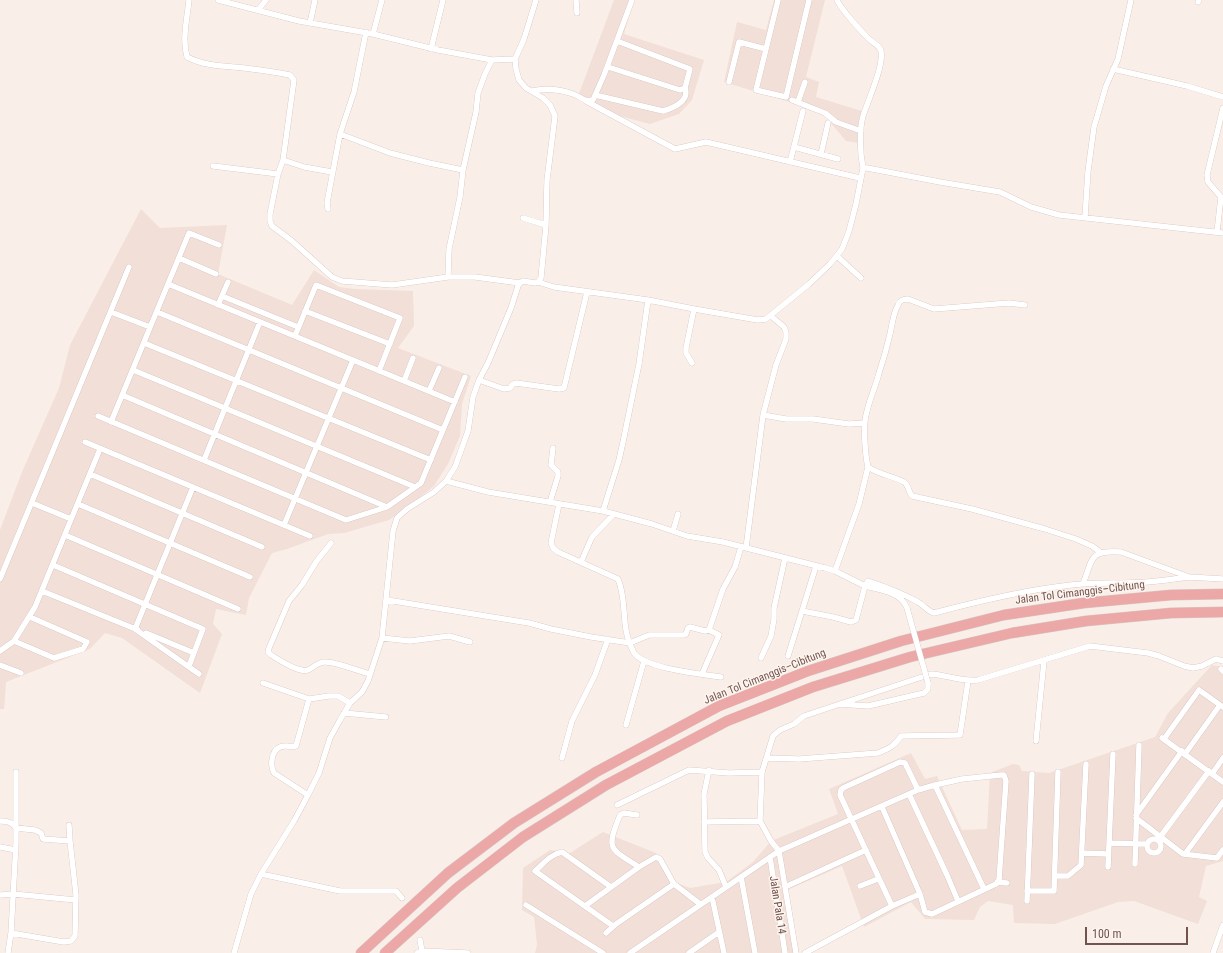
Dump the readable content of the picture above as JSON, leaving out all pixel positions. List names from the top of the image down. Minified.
{"streets":{"highway":["Jalan Tol Cimanggis–Cibitung"],"street":["Jalan Pala 14"]},"scale_bar":"100 m"}
